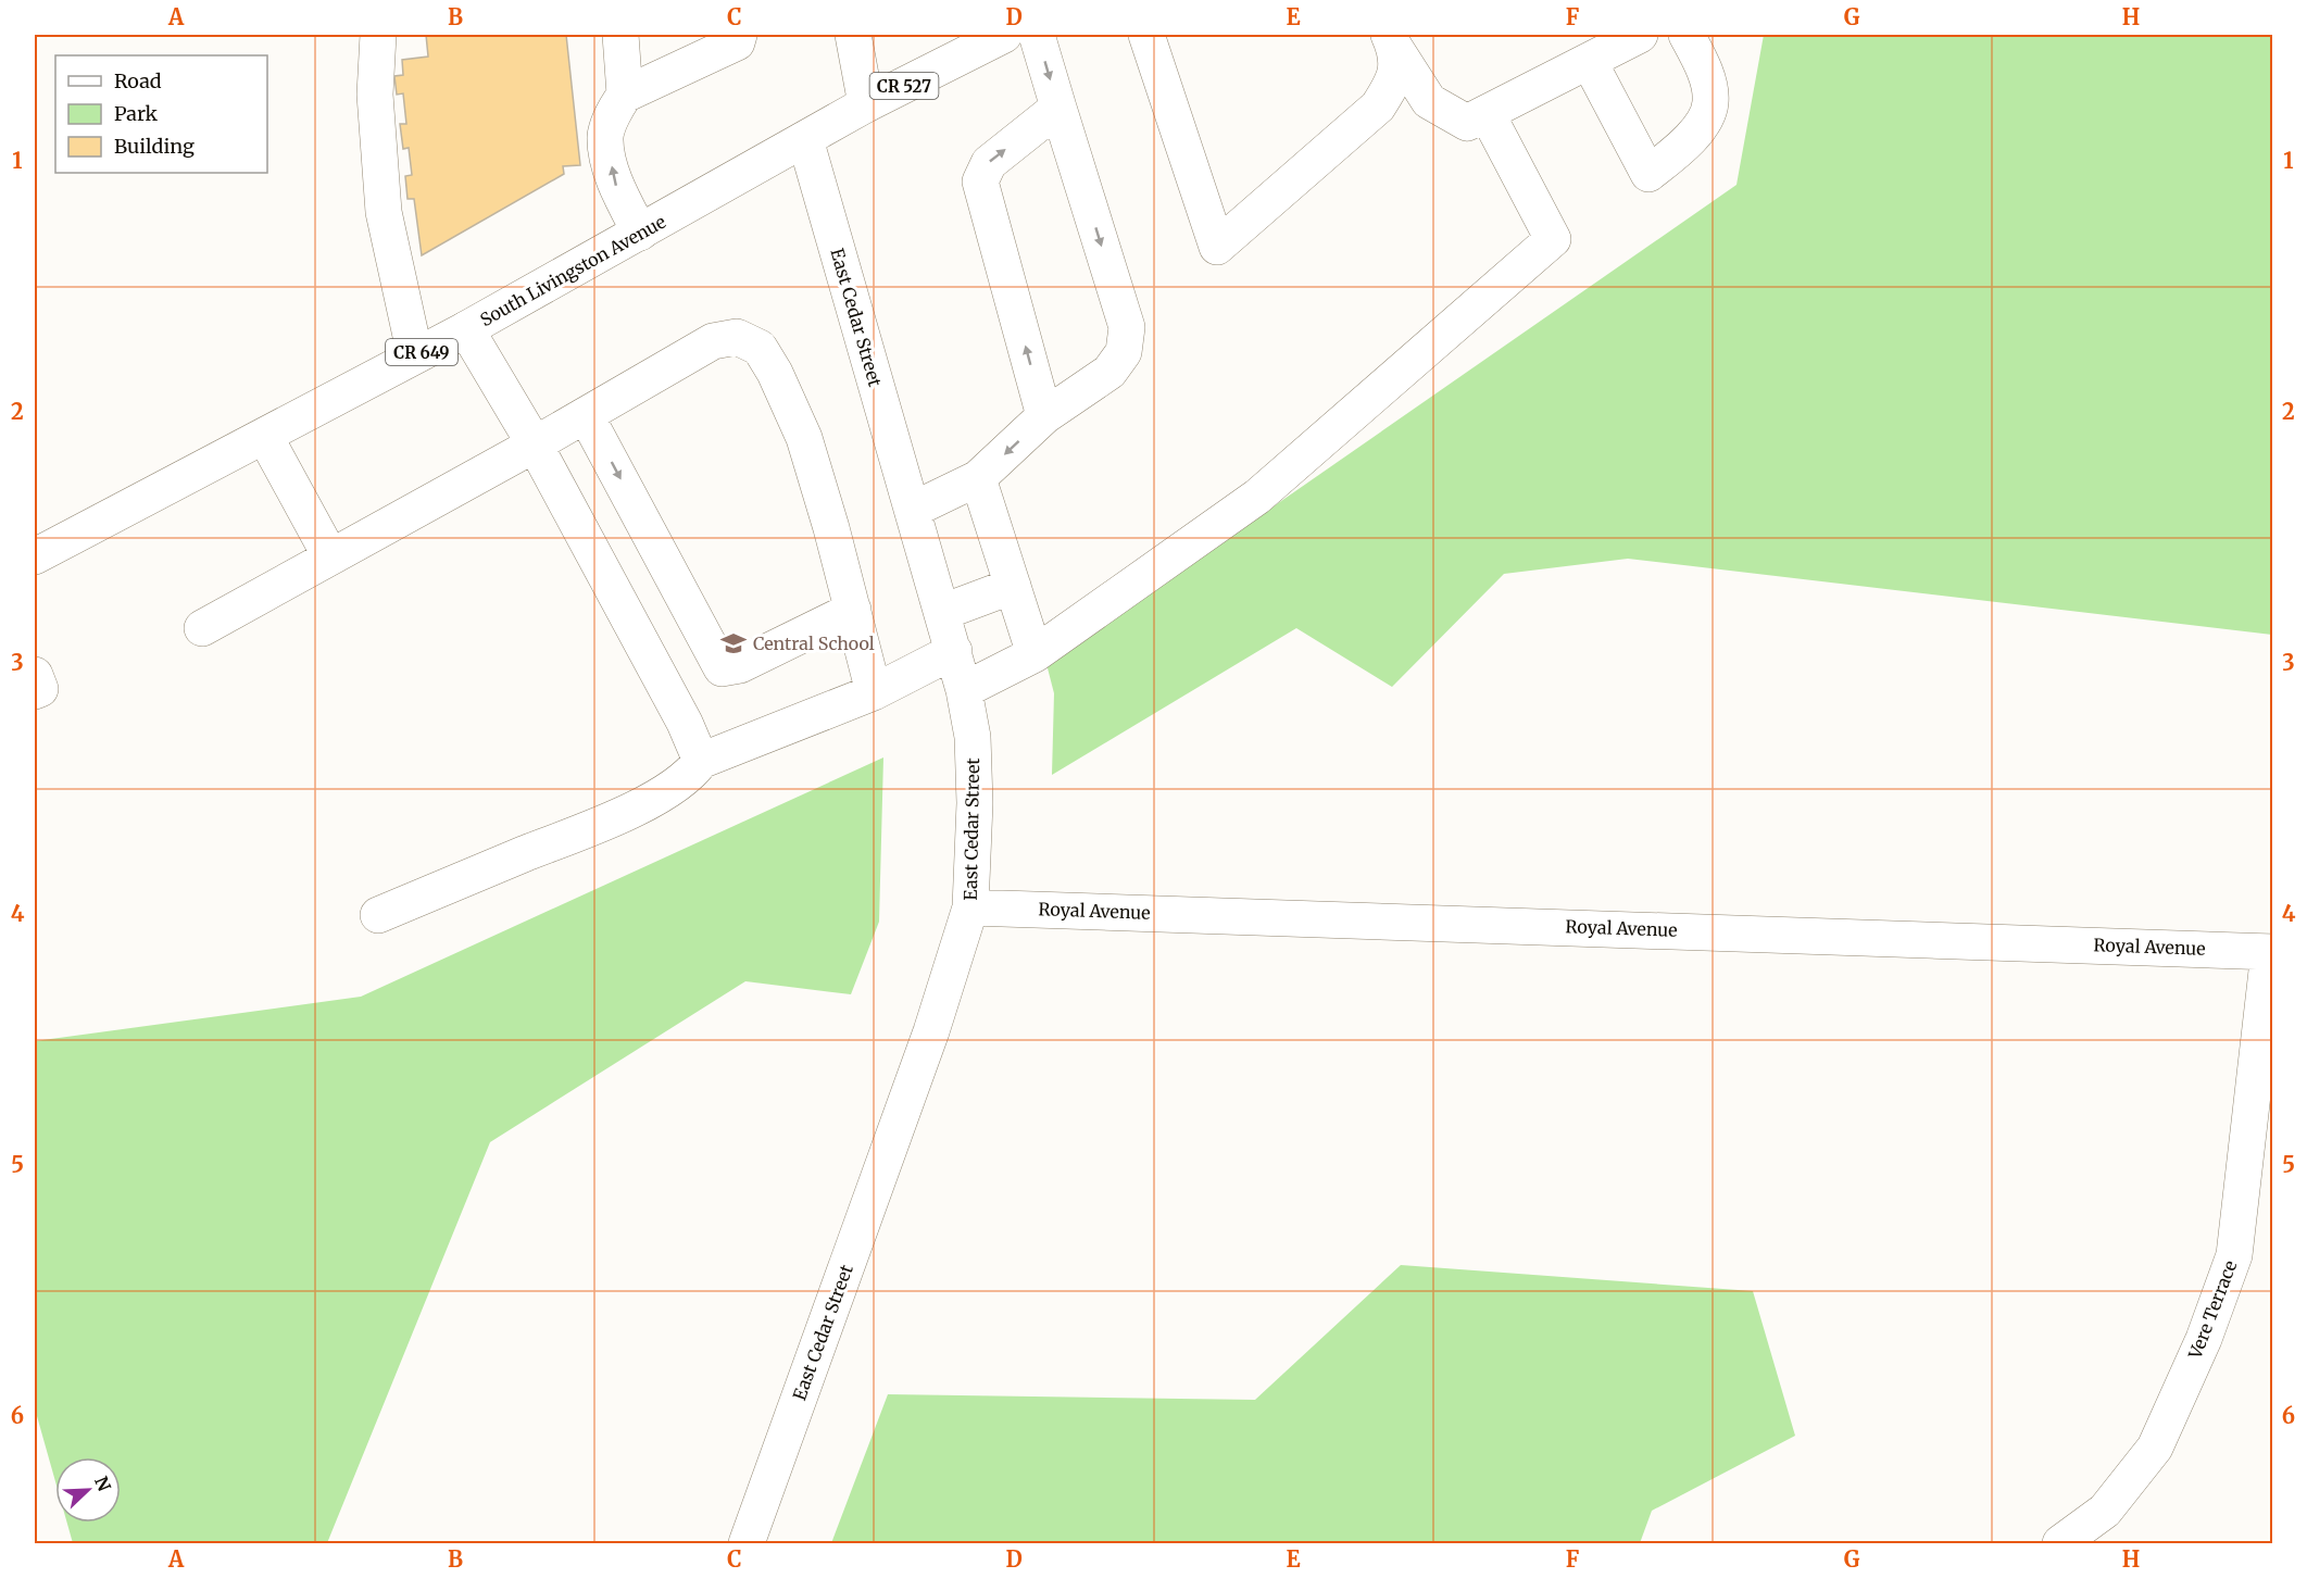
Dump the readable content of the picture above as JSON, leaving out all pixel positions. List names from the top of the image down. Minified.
{"streets":{"street":["CR 527","South Livingston Avenue","East Cedar Street","CR 649","Royal Avenue","Vere Terrace"]},"crossings":[["South Livingston Avenue","East Cedar Street"],["East Cedar Street","Royal Avenue"],["Royal Avenue","Vere Terrace"]],"places":{"school or university":["Central School"]},"legend":["Road","Park","Building"],"north":"top right","grid":{"columns":["A","B","C","D","E","F","G","H"],"rows":["1","2","3","4","5","6"]}}
